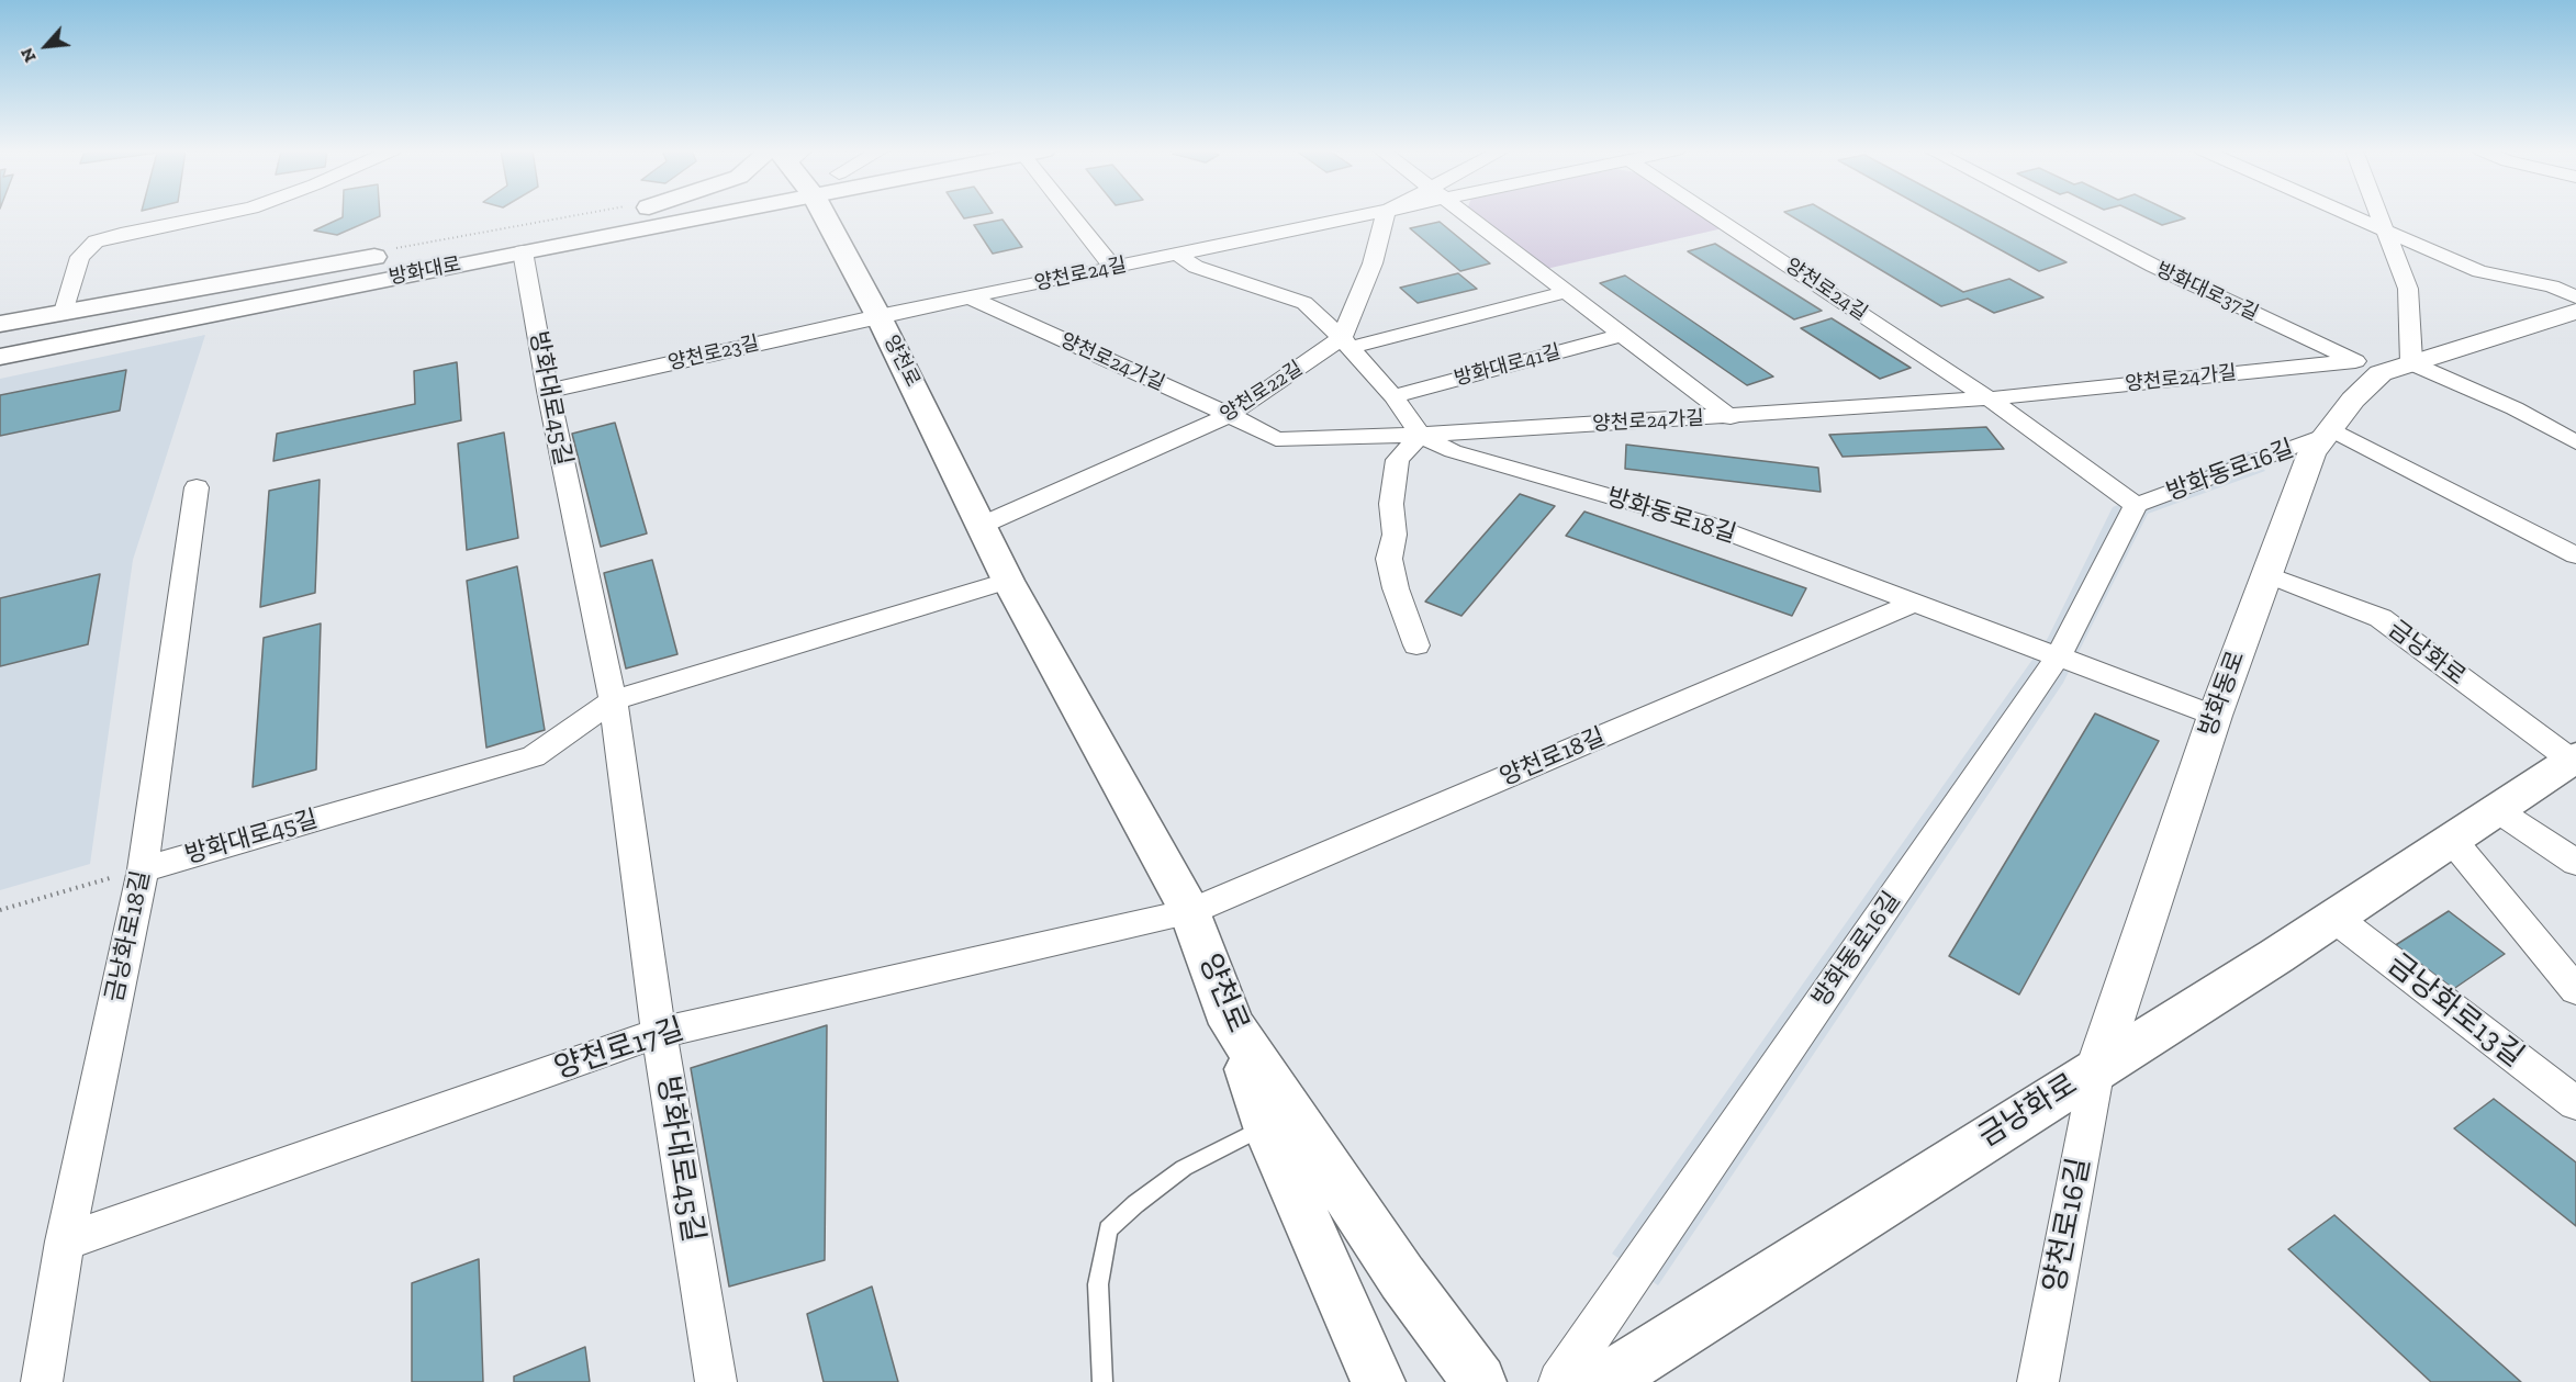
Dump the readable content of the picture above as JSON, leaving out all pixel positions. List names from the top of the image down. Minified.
{"streets":{"main road":["방화대로","양천로","금낭화로"],"street":["양천로24길","방화대로37길","양천로23길","양천로24가길","방화대로41길","양천로22길","방화대로45길","방화동로16길","방화동로18길","방화동로","양천로18길","금낭화로18길","금낭화로13길","양천로17길","양천로16길"]},"crossings":[["방화대로","방화대로45길"],["양천로24길","양천로23길"],["양천로24길","양천로"],["양천로24길","양천로24가길"],["양천로24길","방화동로16길"],["양천로24길","방화동로18길"],["방화대로37길","양천로24가길"],["방화대로37길","방화동로"],["양천로23길","양천로"],["양천로23길","방화대로45길"],["양천로","양천로22길"],["양천로","양천로18길"],["양천로","양천로17길"],["양천로24가길","양천로22길"],["양천로24가길","방화동로16길"],["양천로24가길","방화동로18길"],["양천로24가길","방화동로"],["방화대로41길","방화동로18길"],["양천로22길","방화동로18길"],["방화대로45길","금낭화로18길"],["방화대로45길","양천로17길"],["방화동로16길","방화동로18길"],["방화동로16길","방화동로"],["방화동로18길","방화동로"],["방화동로18길","양천로18길"],["금낭화로","방화동로"],["금낭화로","금낭화로13길"],["금낭화로","양천로16길"],["방화동로","양천로16길"],["양천로18길","양천로17길"],["금낭화로18길","양천로17길"]],"north":"bottom left"}
